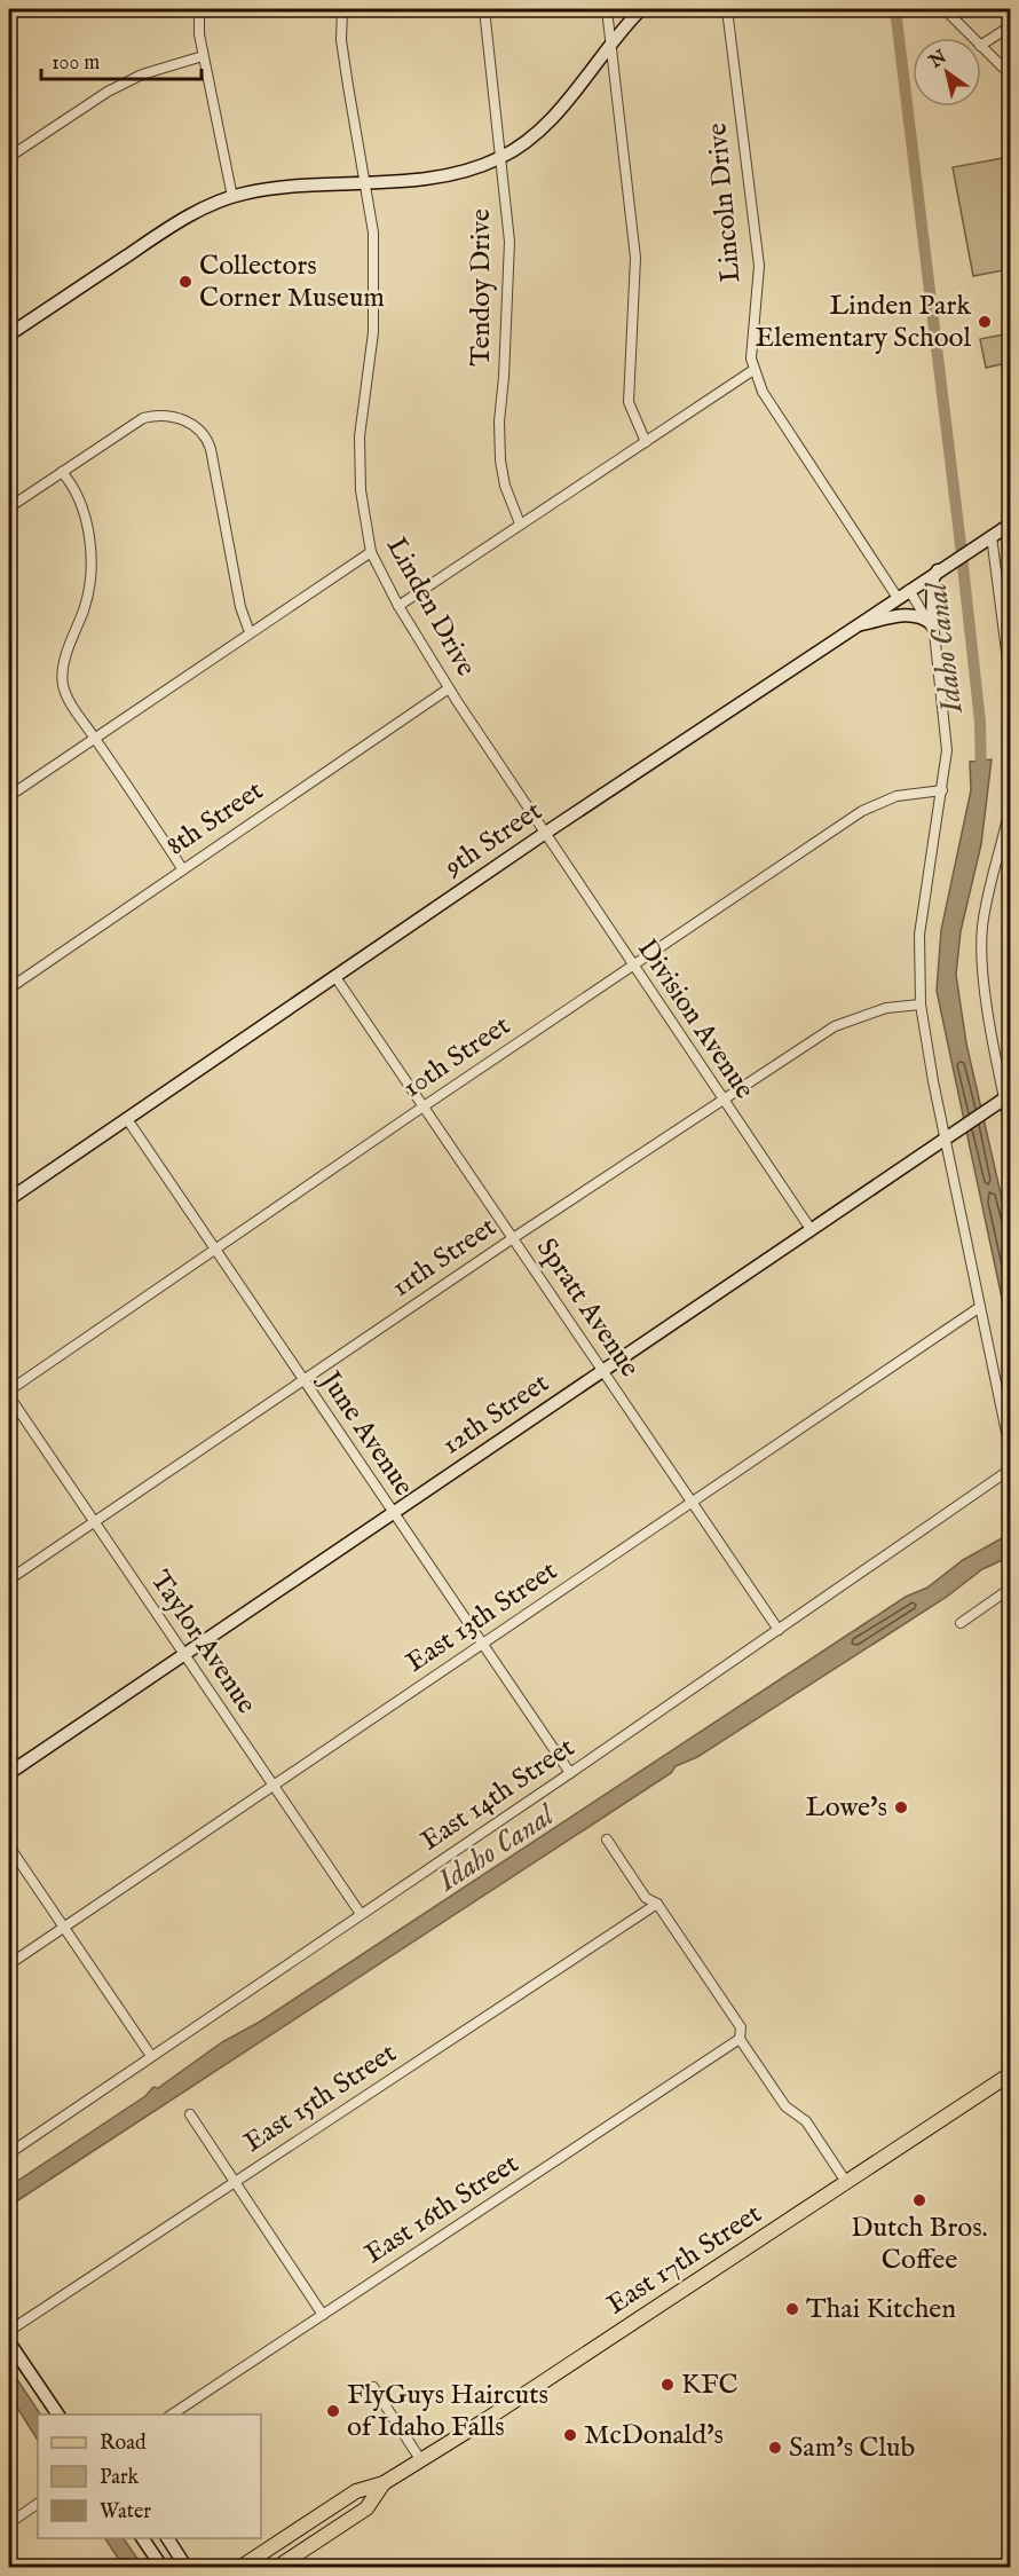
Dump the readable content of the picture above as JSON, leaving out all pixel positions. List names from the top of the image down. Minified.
{"streets":{"main road":["East 17th Street"],"street":["Lincoln Drive","Tendoy Drive","Linden Drive","8th Street","9th Street","Division Avenue","10th Street","11th Street","Spratt Avenue","12th Street","June Avenue","East 13th Street","Taylor Avenue","East 14th Street","East 15th Street","East 16th Street"]},"crossings":[["Lincoln Drive","9th Street"],["Linden Drive","8th Street"],["Linden Drive","9th Street"],["Linden Drive","Division Avenue"],["9th Street","Division Avenue"],["9th Street","Spratt Avenue"],["9th Street","June Avenue"],["Division Avenue","10th Street"],["Division Avenue","11th Street"],["Division Avenue","12th Street"],["10th Street","Spratt Avenue"],["10th Street","June Avenue"],["11th Street","Spratt Avenue"],["11th Street","June Avenue"],["11th Street","Taylor Avenue"],["Spratt Avenue","12th Street"],["Spratt Avenue","East 13th Street"],["Spratt Avenue","East 14th Street"],["12th Street","June Avenue"],["12th Street","Taylor Avenue"],["June Avenue","East 13th Street"],["June Avenue","East 14th Street"],["East 13th Street","Taylor Avenue"],["Taylor Avenue","East 14th Street"]],"water":["Idaho Canal"],"places":["Collectors Corner Museum","Linden Park Elementary School","Lowe's","Dutch Bros. Coffee","Thai Kitchen","KFC","FlyGuys Haircuts of Idaho Falls","McDonald's","Sam's Club"],"legend":["Road","Park","Water"],"scale_bar":"100 m","north":"top left"}
